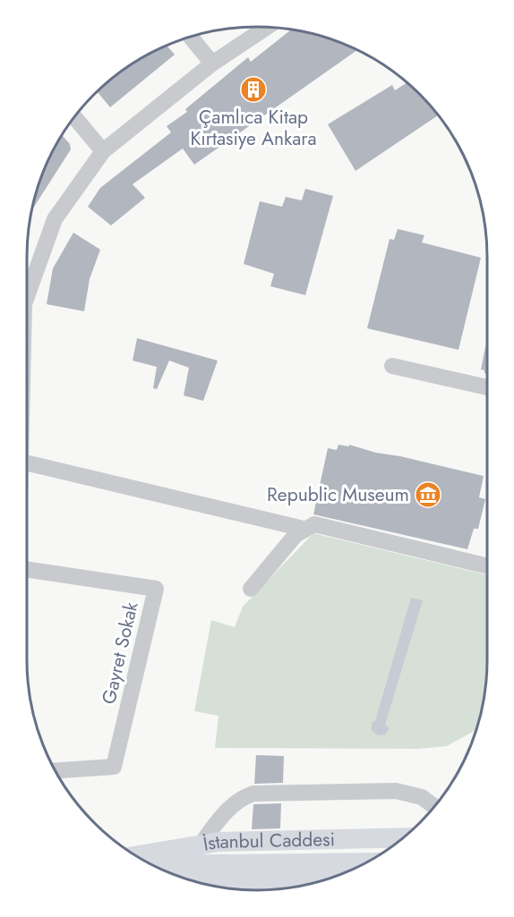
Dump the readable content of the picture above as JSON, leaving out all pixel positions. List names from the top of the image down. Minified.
{"streets":{"main road":["İstanbul Caddesi"],"street":["Gayret Sokak"]},"places":{"building":["Çamlıca Kitap Kırtasiye Ankara"],"museum":["Republic Museum"]}}
